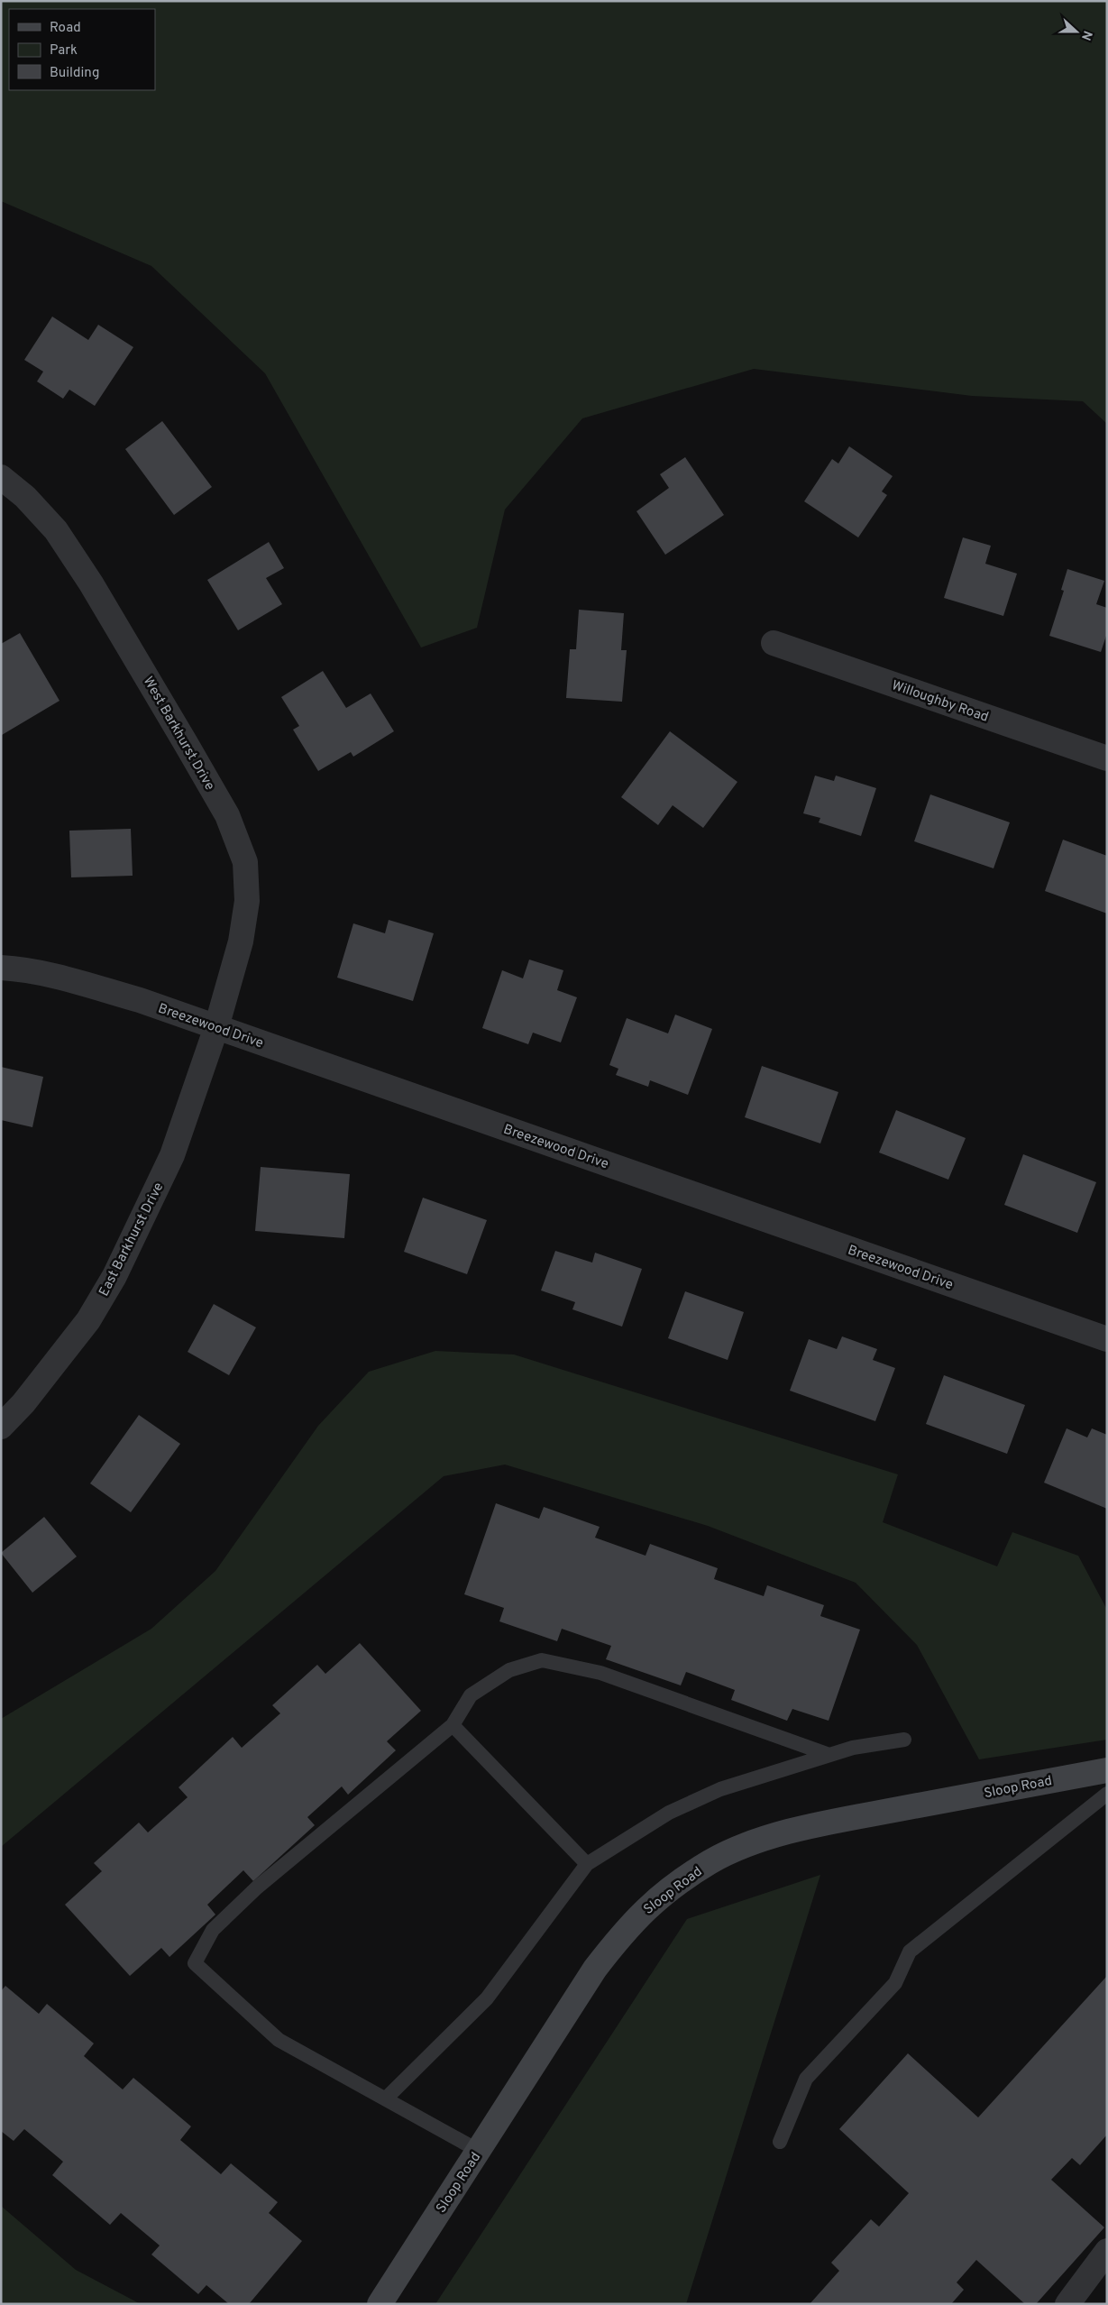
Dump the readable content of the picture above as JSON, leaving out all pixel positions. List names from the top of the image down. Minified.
{"streets":{"street":["Willoughby Road","West Barkhurst Drive","Breezewood Drive","East Barkhurst Drive","Sloop Road"]},"crossings":[["West Barkhurst Drive","Breezewood Drive"],["West Barkhurst Drive","East Barkhurst Drive"],["Breezewood Drive","East Barkhurst Drive"]],"legend":["Road","Park","Building"],"north":"right"}
